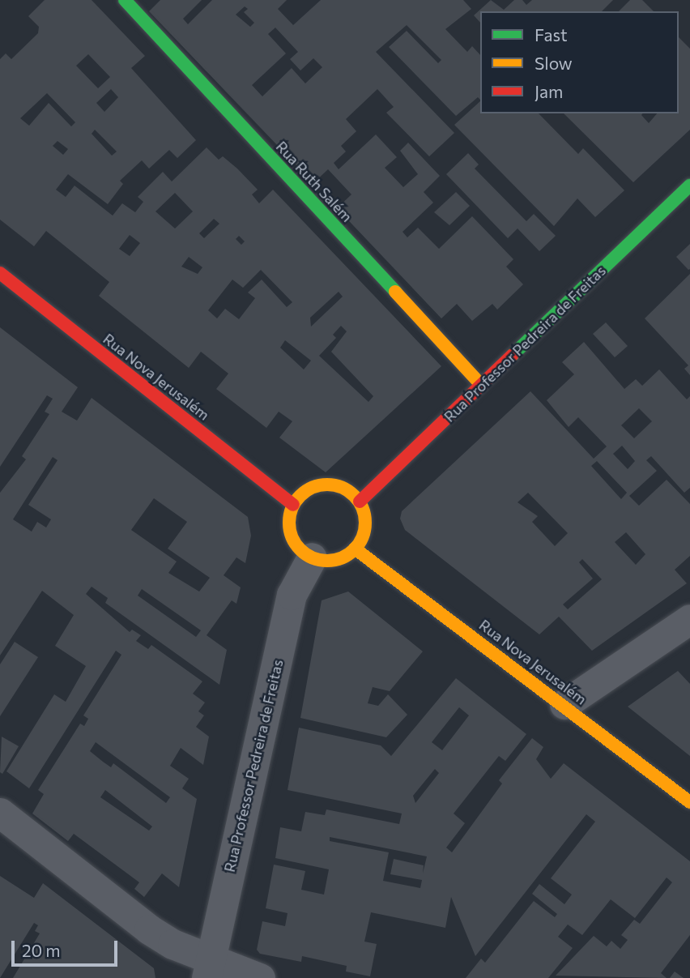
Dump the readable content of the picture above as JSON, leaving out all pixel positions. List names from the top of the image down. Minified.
{"streets":{"street":["Rua Ruth Salém","Rua Professor Pedreira de Freitas","Rua Nova Jerusalém"]},"crossings":[["Rua Ruth Salém","Rua Professor Pedreira de Freitas"],["Rua Professor Pedreira de Freitas","Rua Nova Jerusalém"]],"legend":["Fast","Slow","Jam"],"scale_bar":"20 m"}
